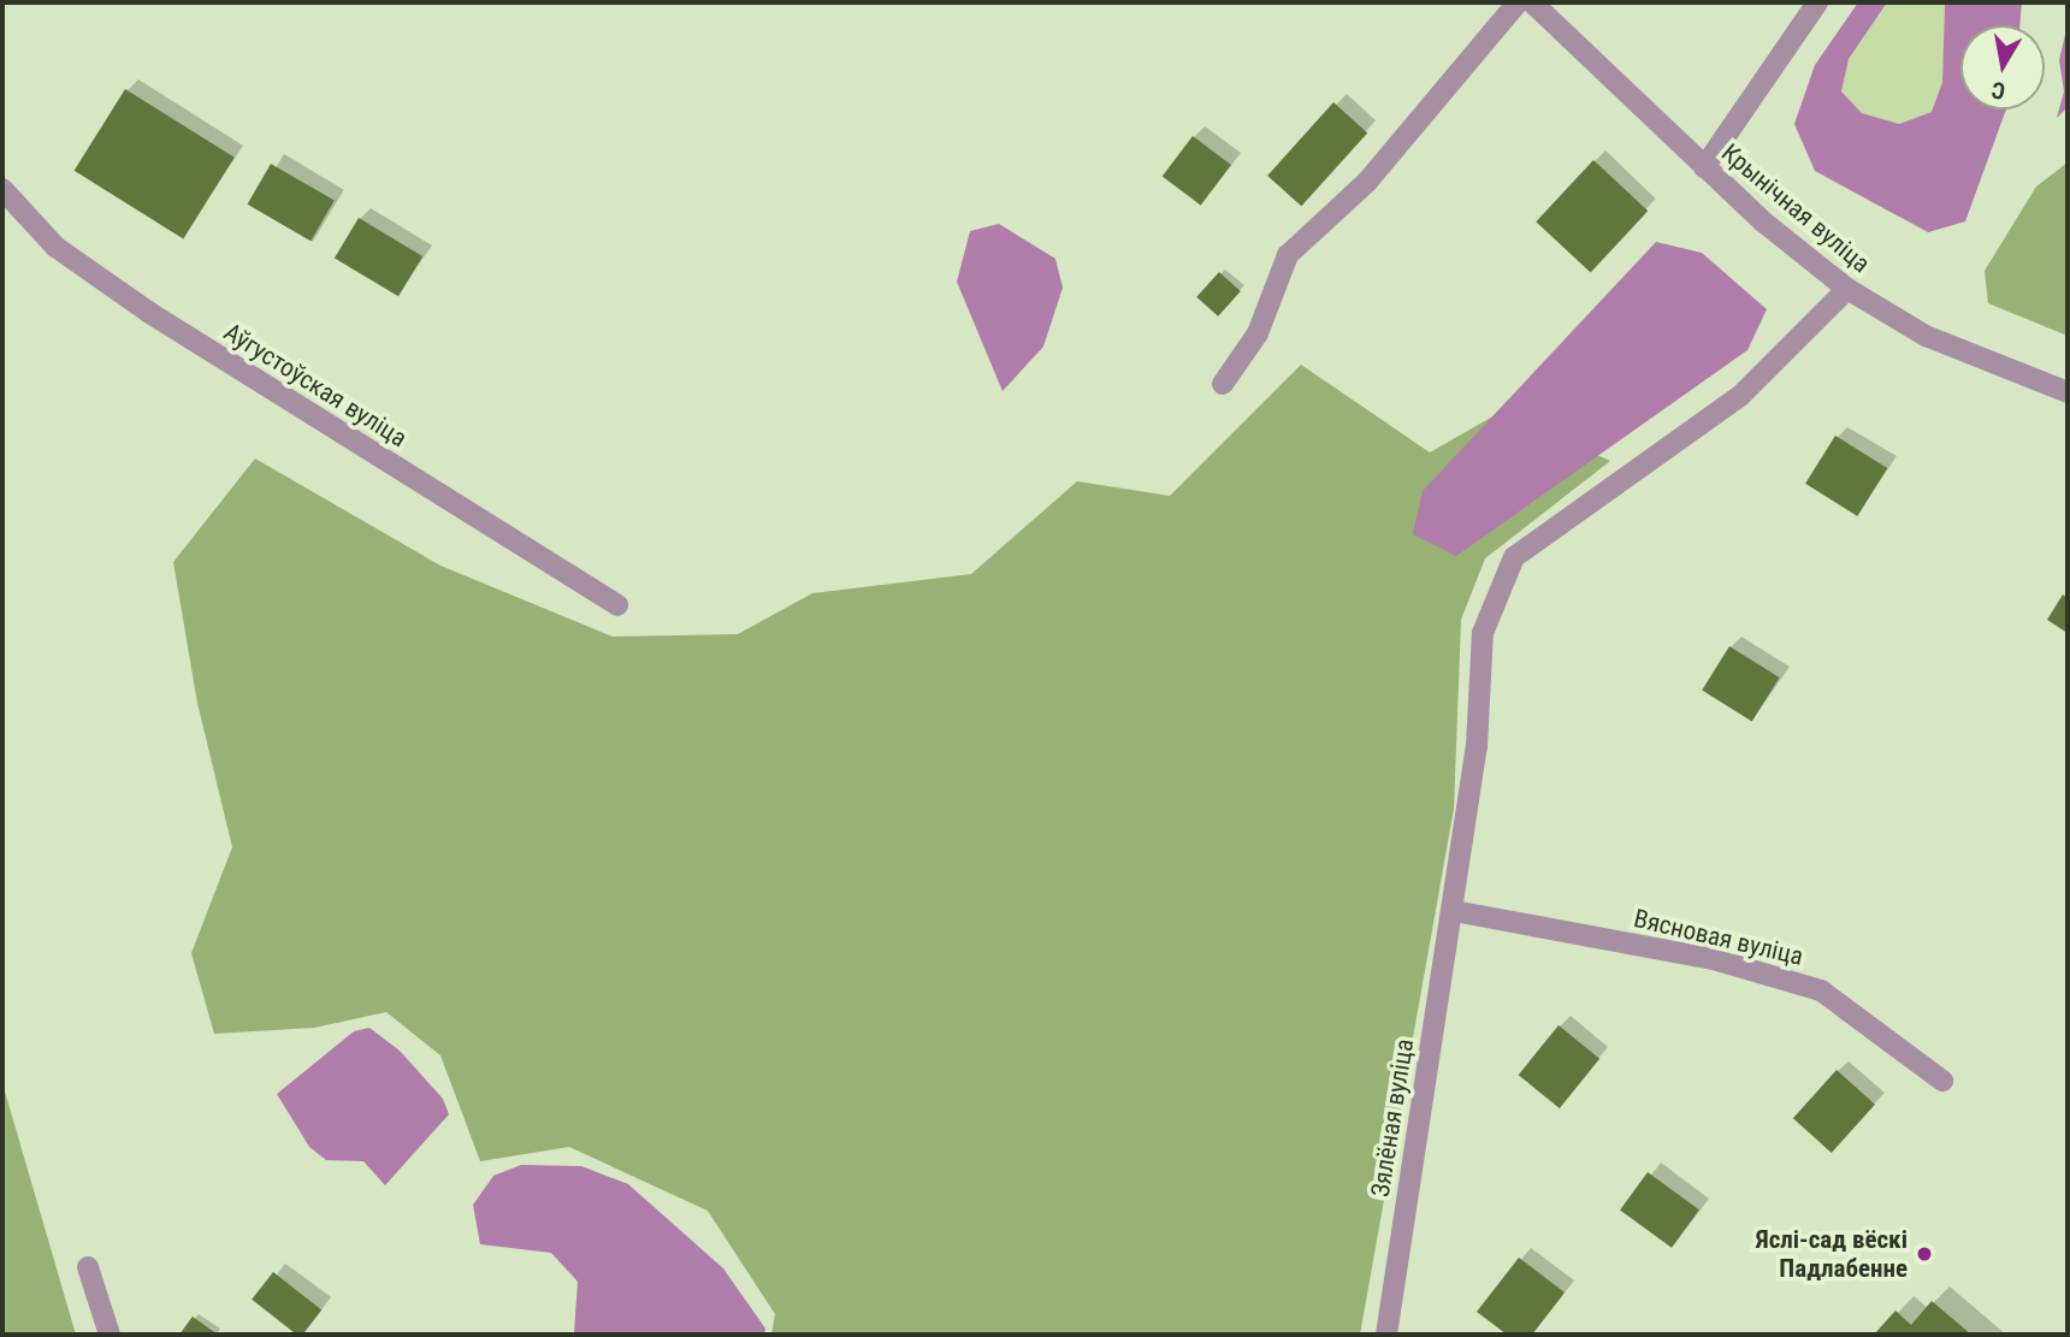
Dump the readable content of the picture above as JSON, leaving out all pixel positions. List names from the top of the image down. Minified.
{"streets":{"street":["Крынічная вуліца","Аўгустоўская вуліца","Вясновая вуліца","Зялёная вуліца"]},"crossings":[["Крынічная вуліца","Зялёная вуліца"],["Вясновая вуліца","Зялёная вуліца"]],"places":["Яслі-сад вёскі Падлабенне"],"north":"bottom"}
